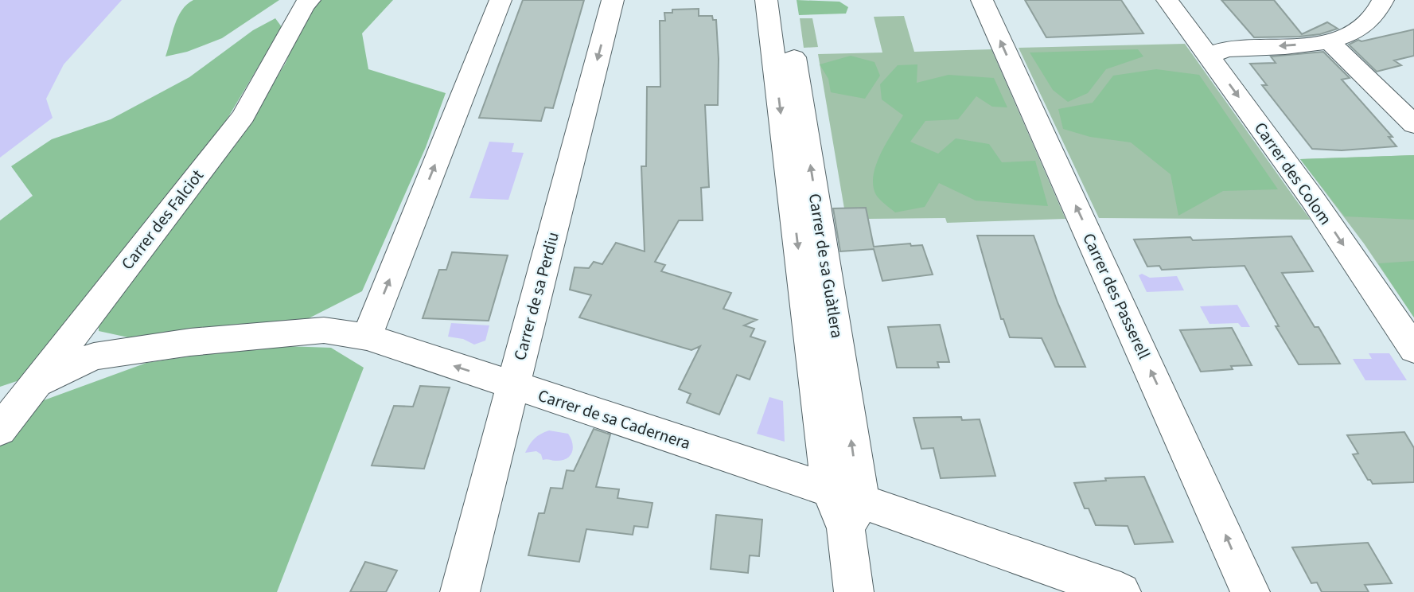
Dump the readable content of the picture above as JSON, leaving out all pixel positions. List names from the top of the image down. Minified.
{"streets":{"street":["Carrer des Colom","Carrer des Falciot","Carrer de sa Guàtlera","Carrer de sa Perdiu","Carrer des Passerell","Carrer de sa Cadernera"]},"crossings":[["Carrer des Falciot","Carrer de sa Cadernera"],["Carrer de sa Guàtlera","Carrer de sa Cadernera"],["Carrer de sa Perdiu","Carrer de sa Cadernera"]],"one_way":["Carrer des Passerell"]}
